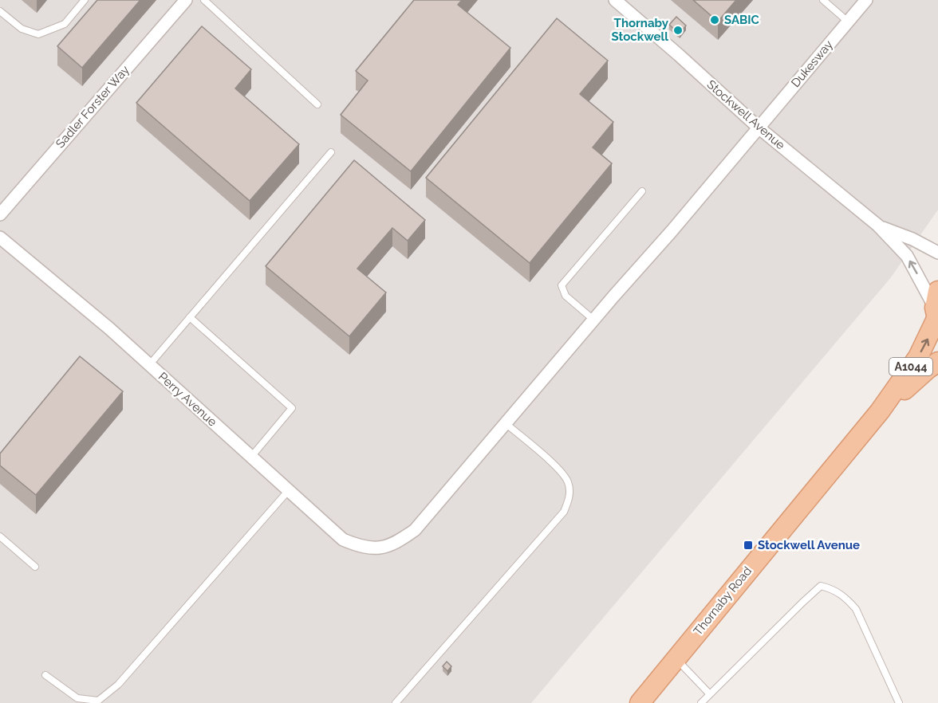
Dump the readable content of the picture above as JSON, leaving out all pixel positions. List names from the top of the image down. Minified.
{"streets":{"main road":["A1044","Thornaby Road"],"street":["Dukesway","Sadler Forster Way","Stockwell Avenue","Perry Avenue"]},"crossings":[["Dukesway","Stockwell Avenue"],["Dukesway","Perry Avenue"],["Stockwell Avenue","Thornaby Road"]],"places":{"other":["SABIC","Thornaby Stockwell"],"transit":["Stockwell Avenue"]}}
